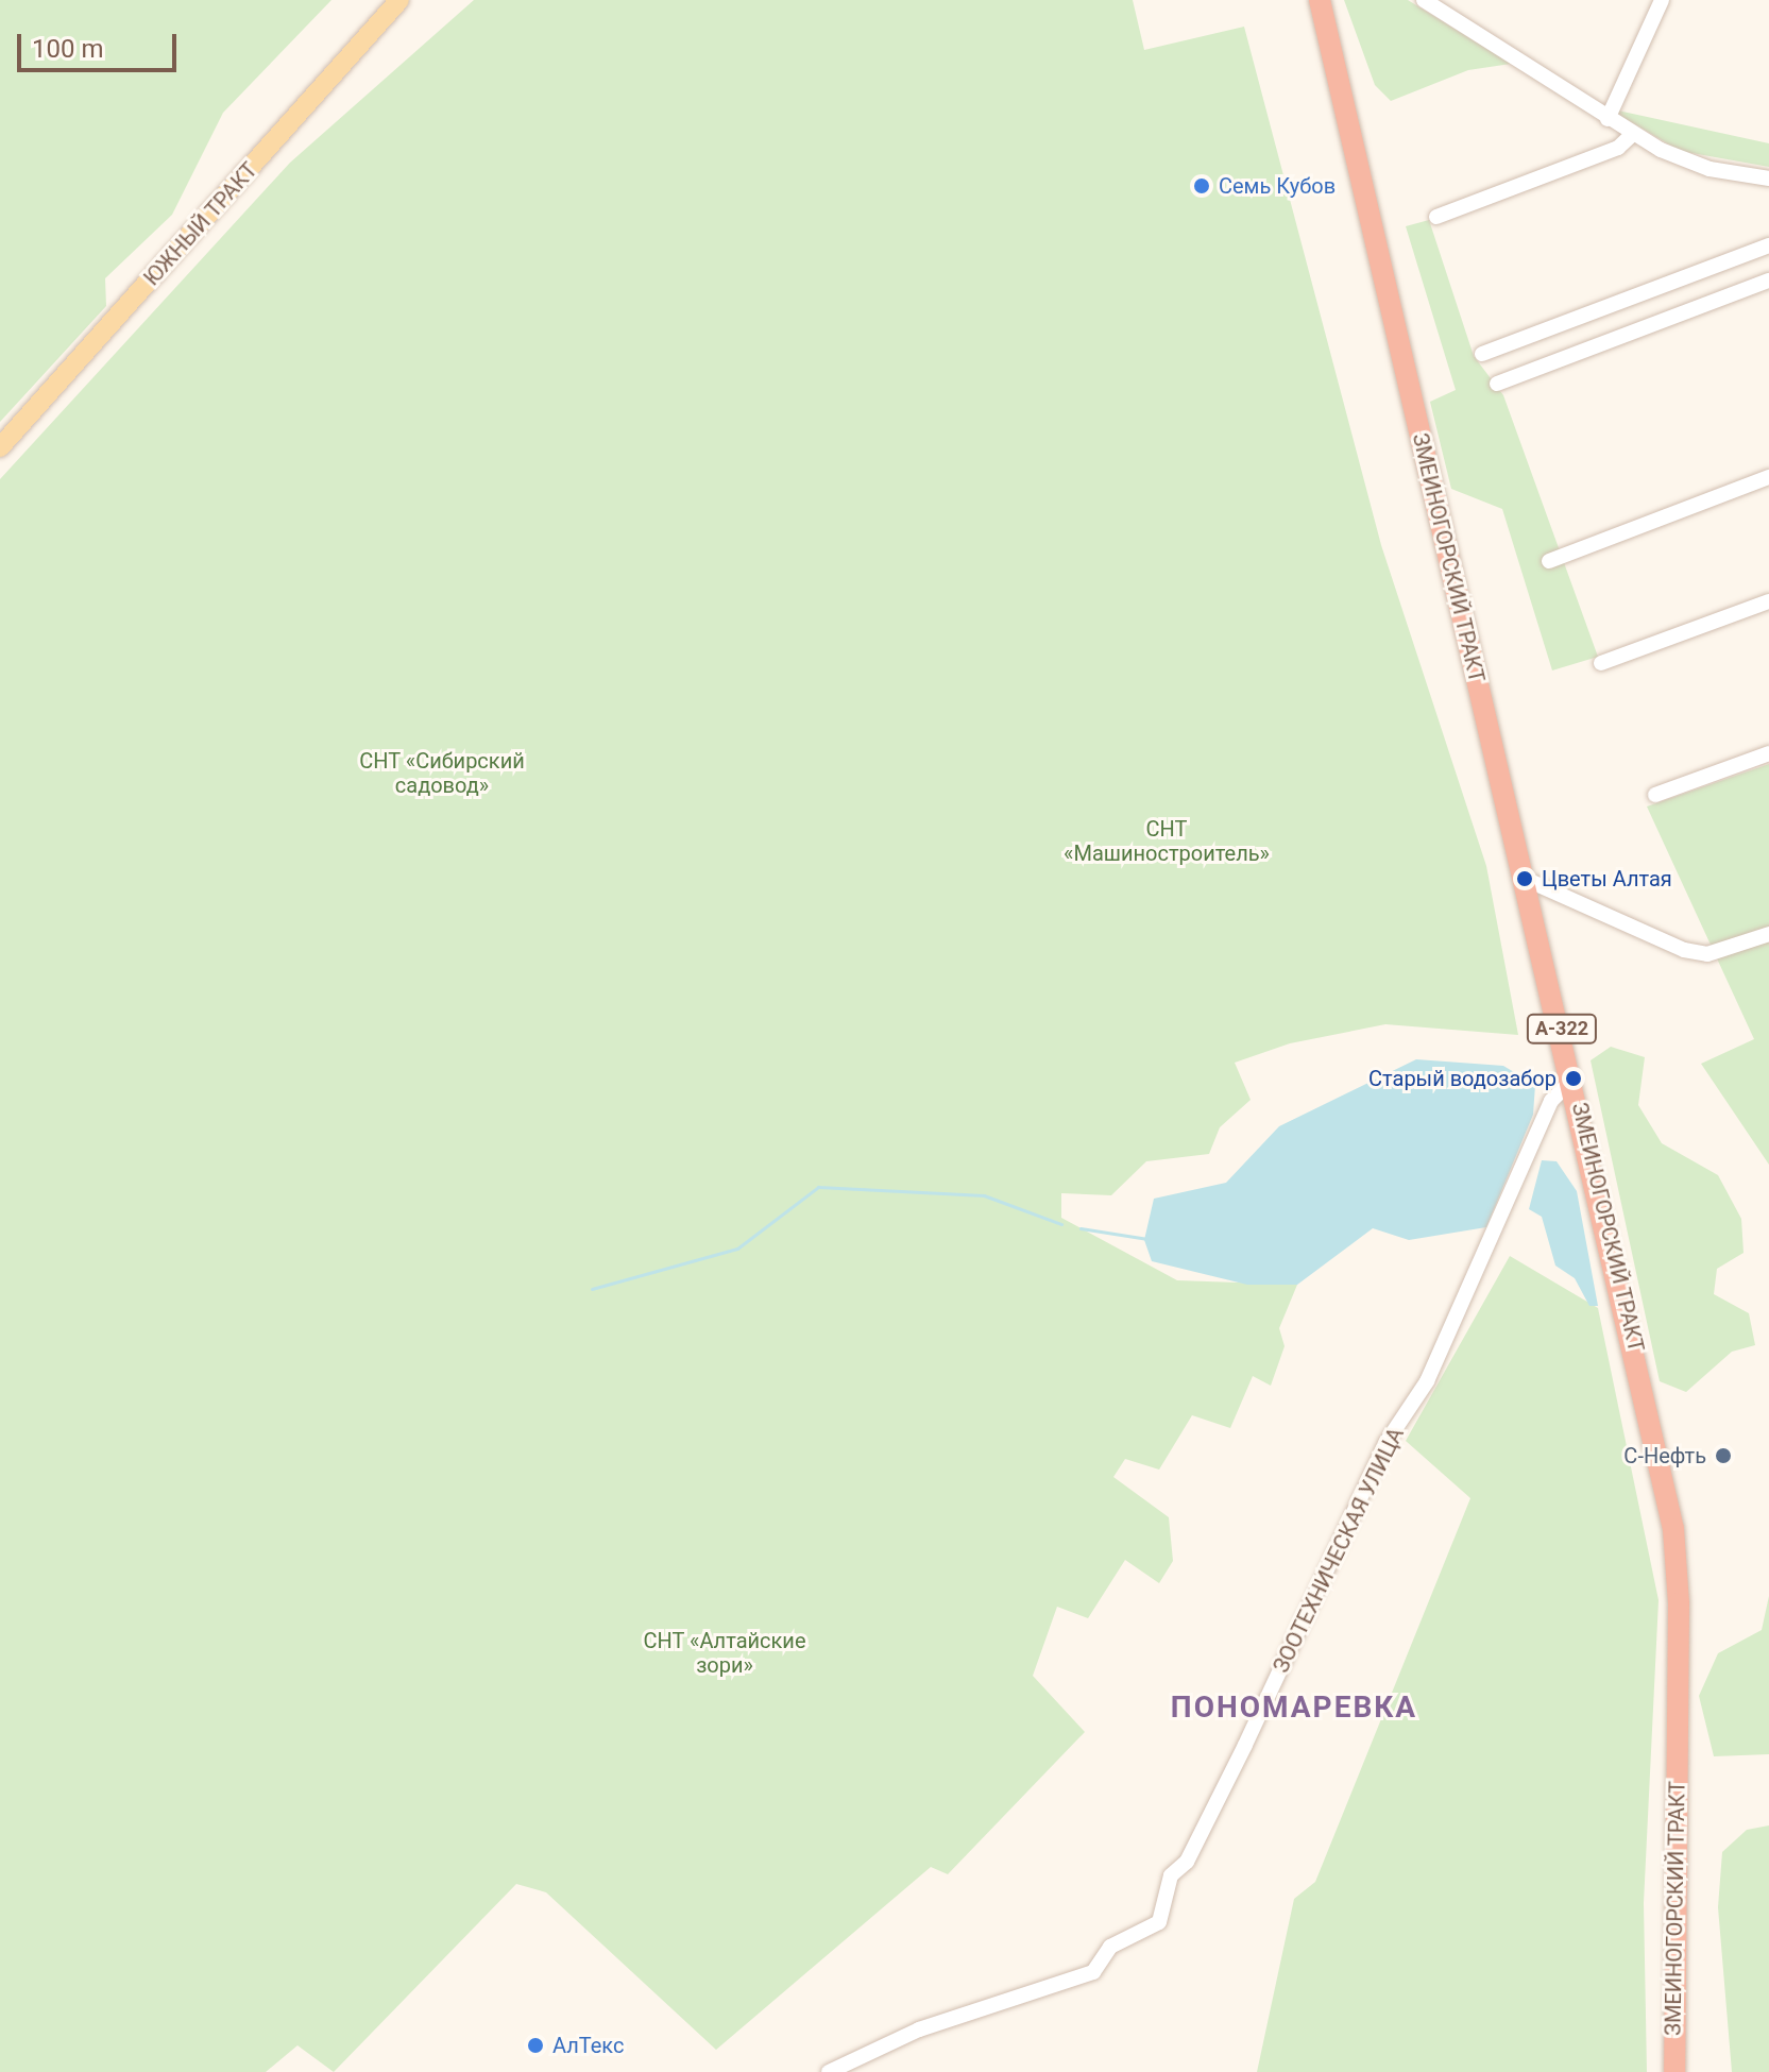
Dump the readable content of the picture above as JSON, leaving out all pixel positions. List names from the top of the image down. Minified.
{"streets":{"highway":["ЗМЕИНОГОРСКИЙ ТРАКТ","А-322"],"main road":["ЮЖНЫЙ ТРАКТ"],"street":["ЗООТЕХНИЧЕСКАЯ УЛИЦА"]},"crossings":[["ЗМЕИНОГОРСКИЙ ТРАКТ","ЗООТЕХНИЧЕСКАЯ УЛИЦА"]],"districts":["ПОНОМАРЕВКА"],"parks":["СНТ «Сибирский садовод»","СНТ «Машиностроитель»","СНТ «Алтайские зори»"],"places":["Семь Кубов","Цветы Алтая","Старый водозабор","С-Нефть","АлТекс"],"scale_bar":"100 m"}
